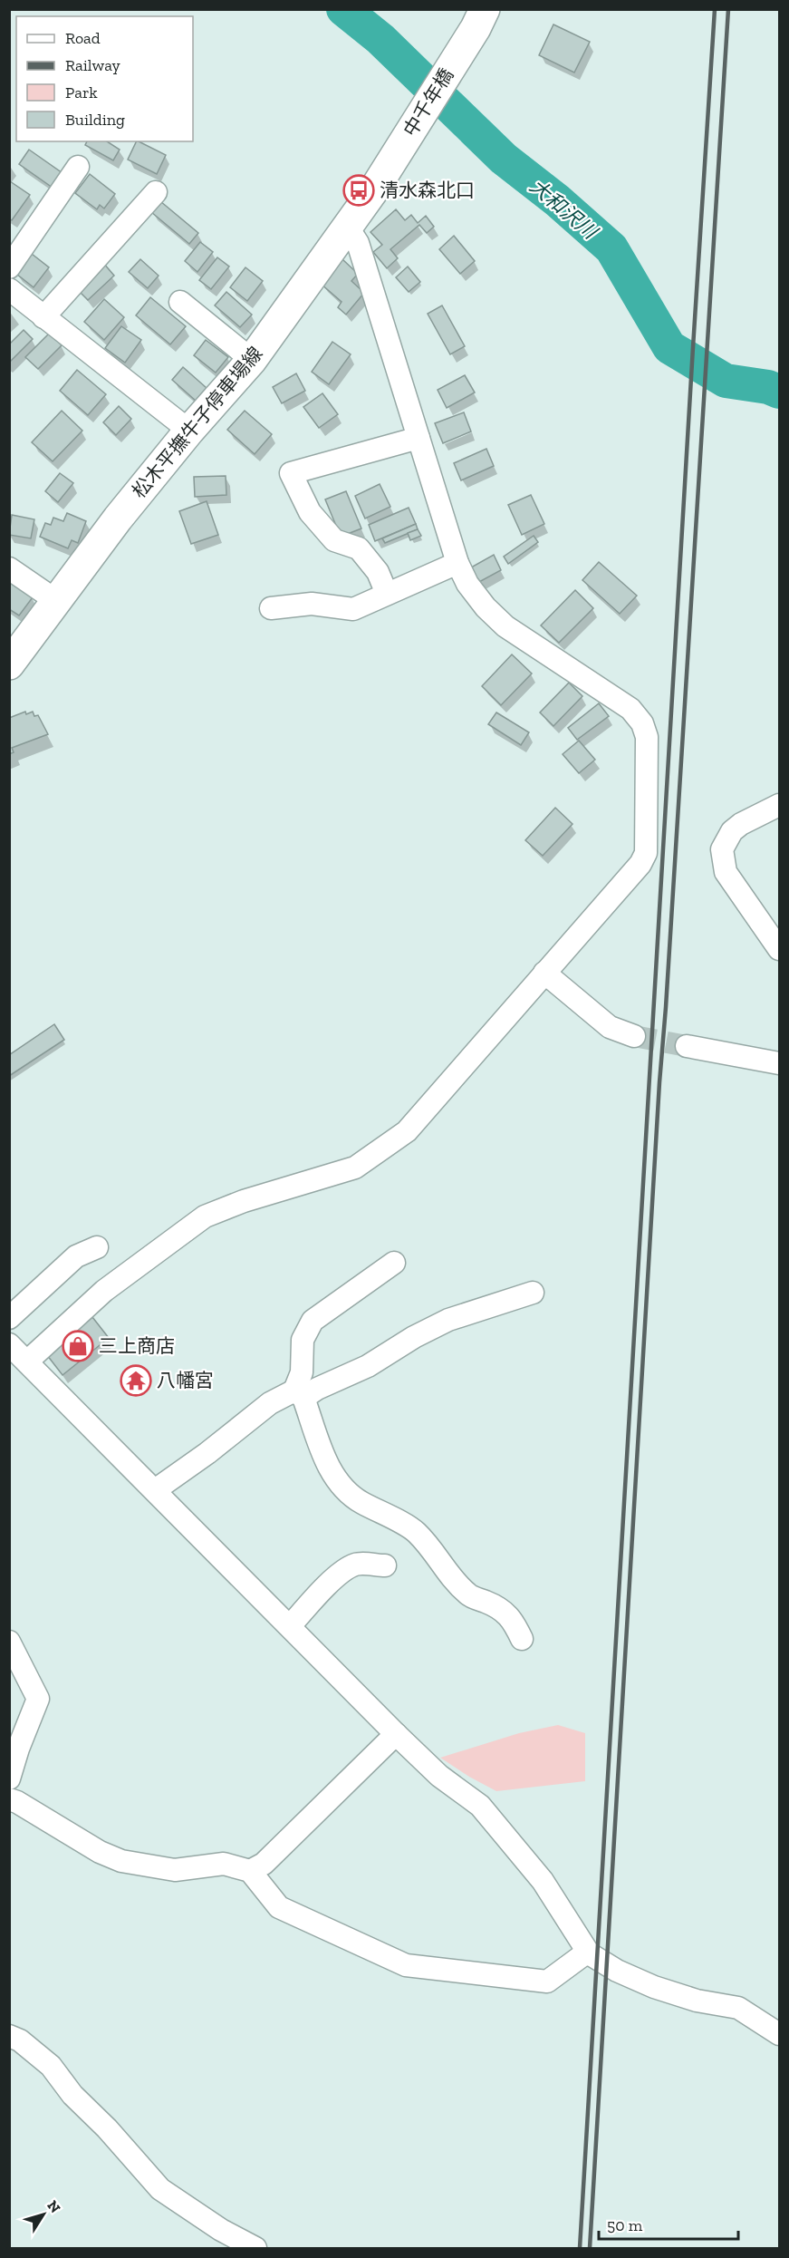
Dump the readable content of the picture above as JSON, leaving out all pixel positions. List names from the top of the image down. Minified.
{"streets":{"main road":["中千年橋","松木平撫牛子停車場線"]},"crossings":[["中千年橋","松木平撫牛子停車場線"]],"water":["大和沢川"],"places":{"bus stop":["清水森北口"],"shop":["三上商店"],"temple":["八幡宮"]},"legend":["Road","Railway","Park","Building"],"scale_bar":"50 m","north":"top right"}
